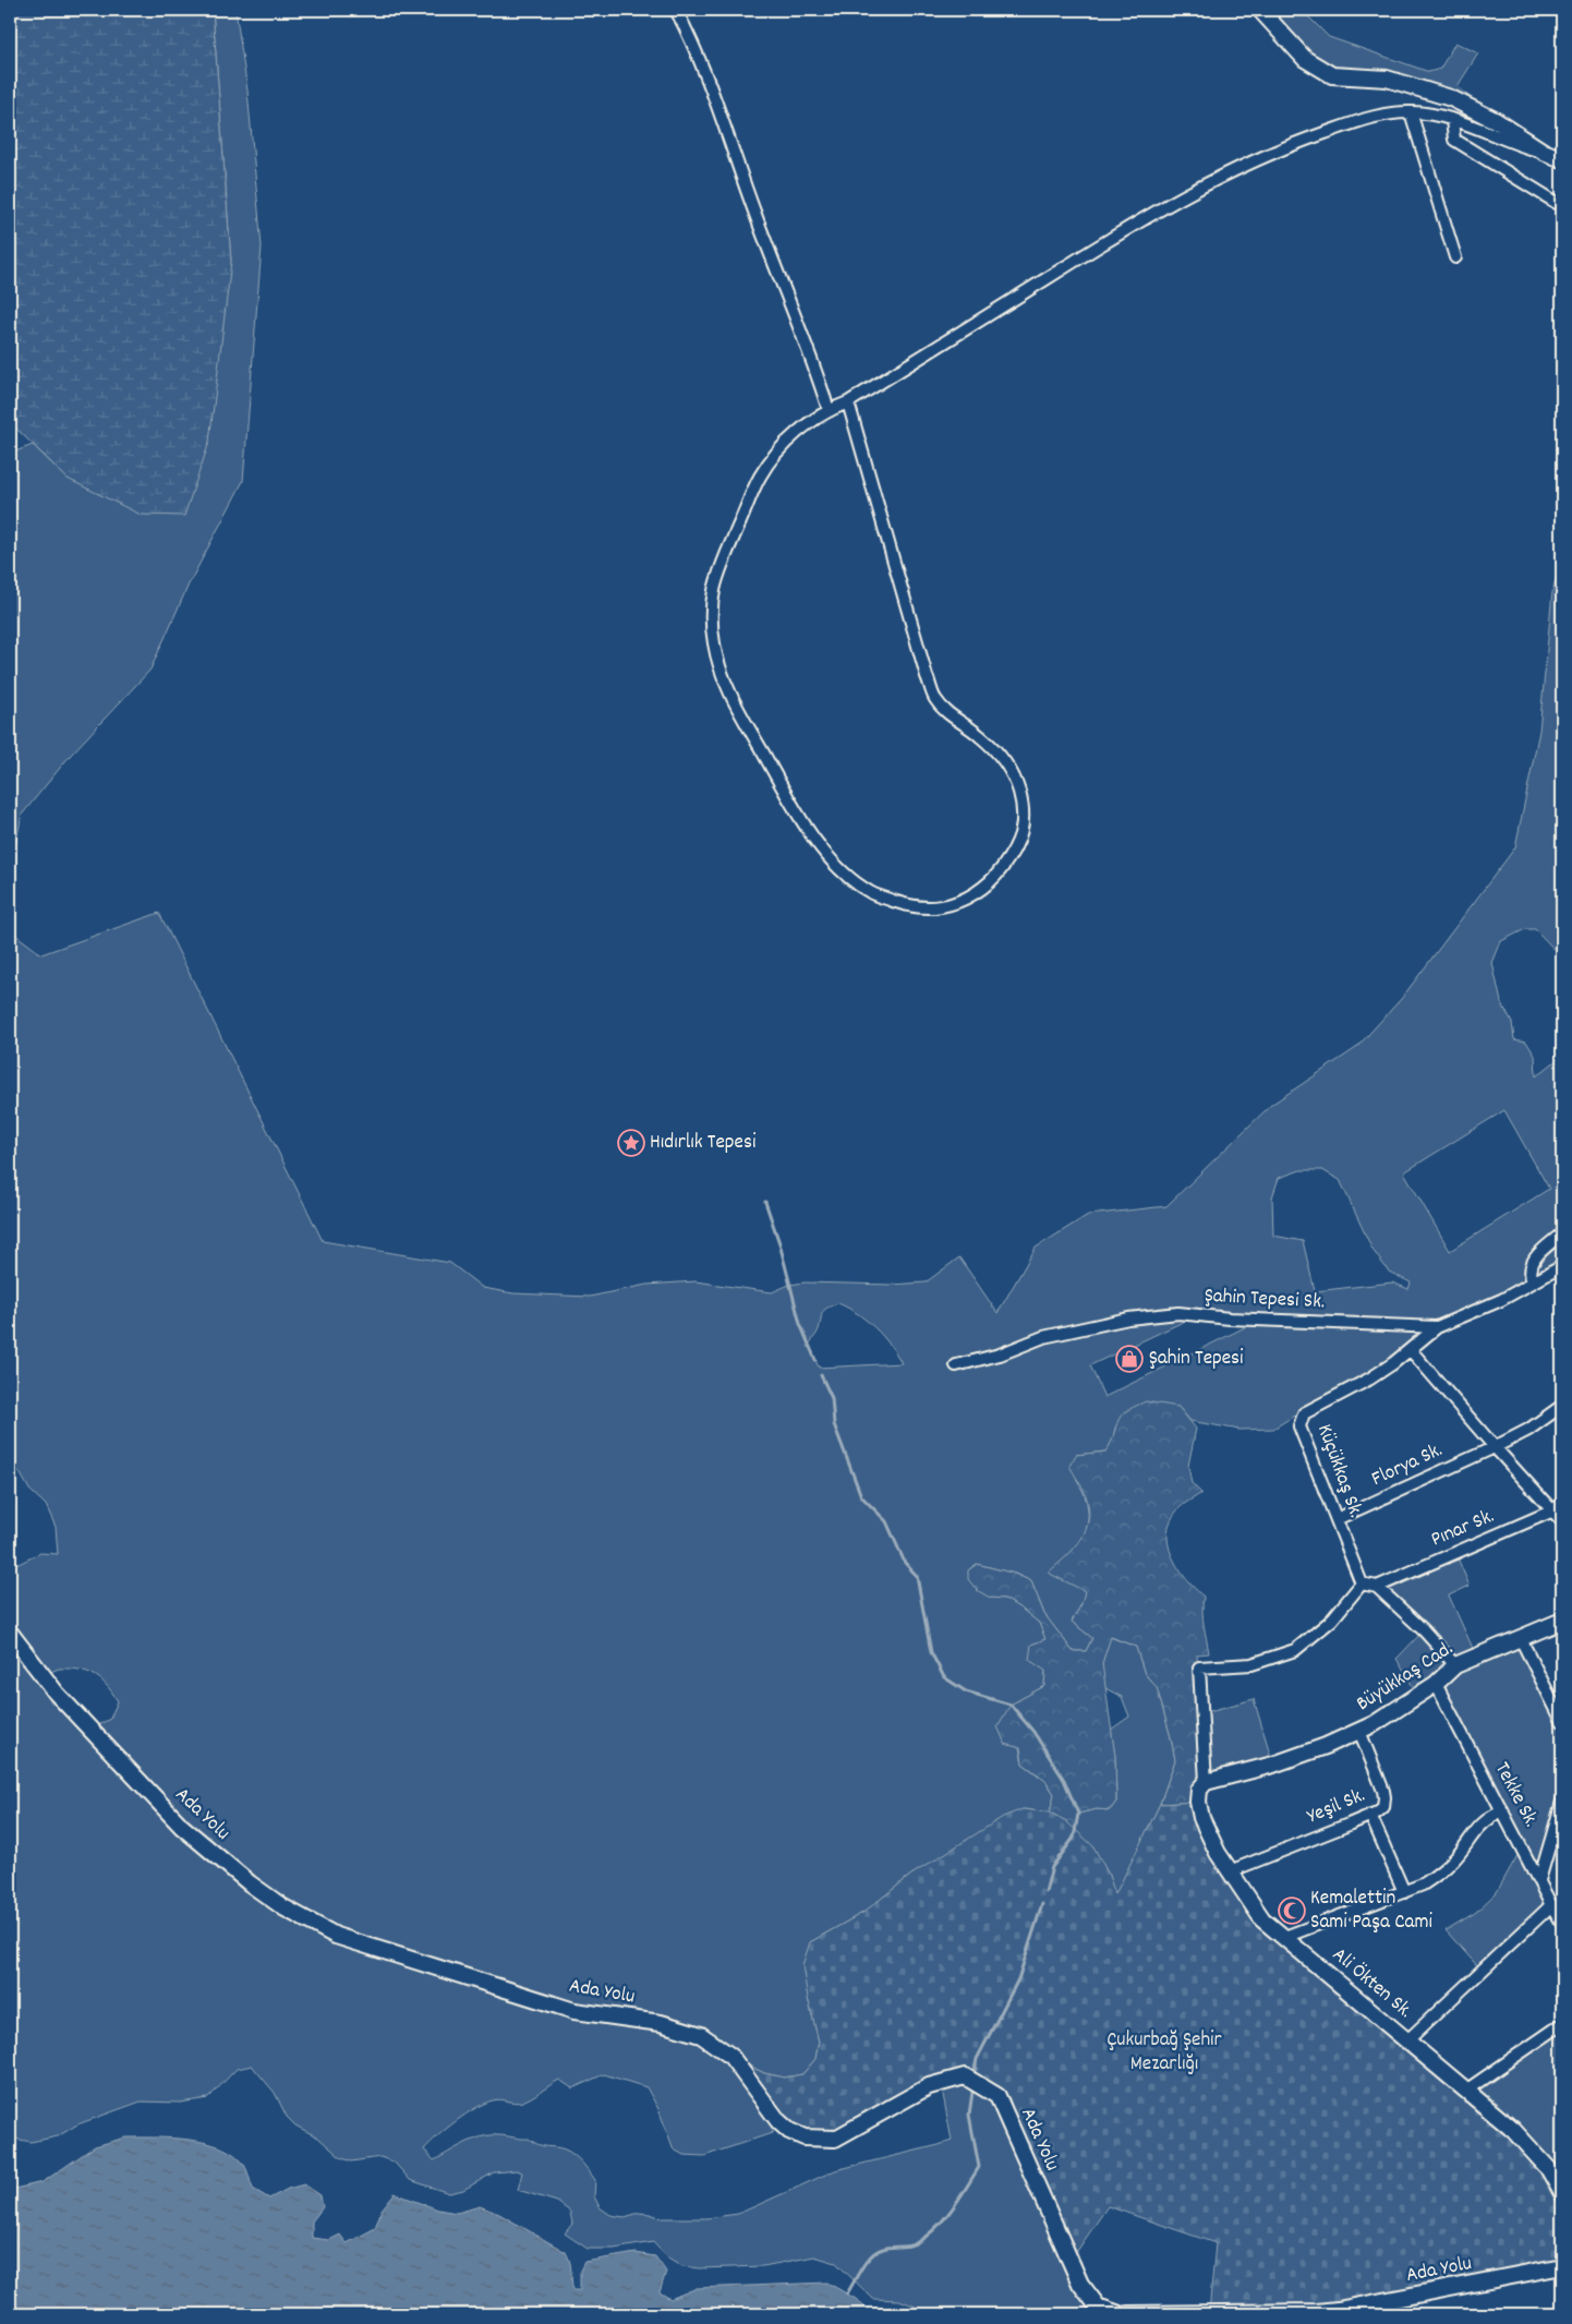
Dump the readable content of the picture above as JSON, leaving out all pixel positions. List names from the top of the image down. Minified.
{"streets":{"street":["Şahin Tepesi Sk.","Florya Sk.","Küçükkaş Sk.","Pınar Sk.","Büyükkaş Cad.","Tekke Sk.","Yeşil Sk.","Ada Yolu","Ali Ökten Sk."]},"crossings":[["Şahin Tepesi Sk.","Küçükkaş Sk."],["Florya Sk.","Küçükkaş Sk."],["Büyükkaş Cad.","Tekke Sk."],["Büyükkaş Cad.","Yeşil Sk."],["Büyükkaş Cad.","Ali Ökten Sk."],["Yeşil Sk.","Ali Ökten Sk."]],"parks":["Çukurbağ Şehir Mezarlığı"],"places":{"place":["Hıdırlık Tepesi"],"shop":["Şahin Tepesi"],"mosque":["Kemalettin Sami Paşa Cami"]}}
